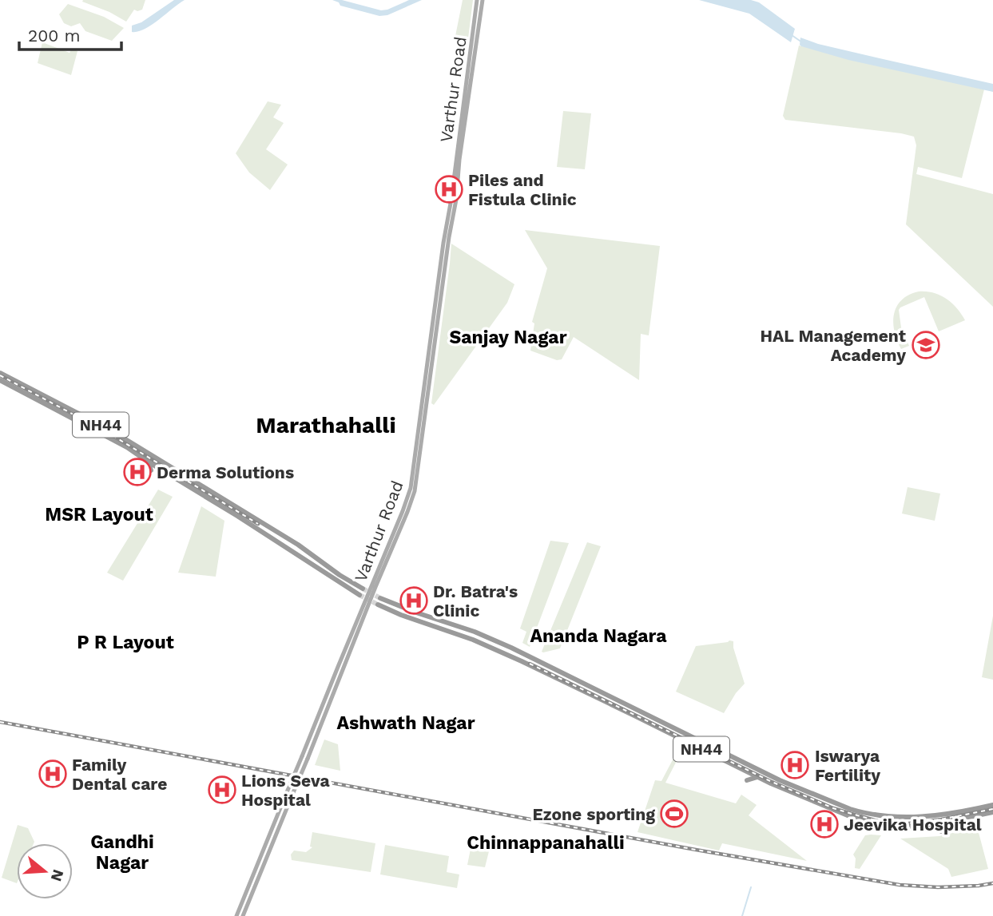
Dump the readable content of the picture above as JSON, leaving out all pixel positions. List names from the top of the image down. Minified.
{"streets":{"highway":["NH44"],"main road":["Varthur Road"]},"districts":["Sanjay Nagar","Marathahalli","MSR Layout","Ananda Nagara","P R Layout","Ashwath Nagar","Gandhi Nagar","Chinnappanahalli"],"places":{"hospital":["Piles and Fistula Clinic","Derma Solutions","Dr. Batra's Clinic","Iswarya Fertility","Family Dental care","Lions Seva Hospital","Jeevika Hospital"],"school or university":["HAL Management Academy"],"sports":["Ezone sporting"]},"scale_bar":"200 m","north":"right"}
